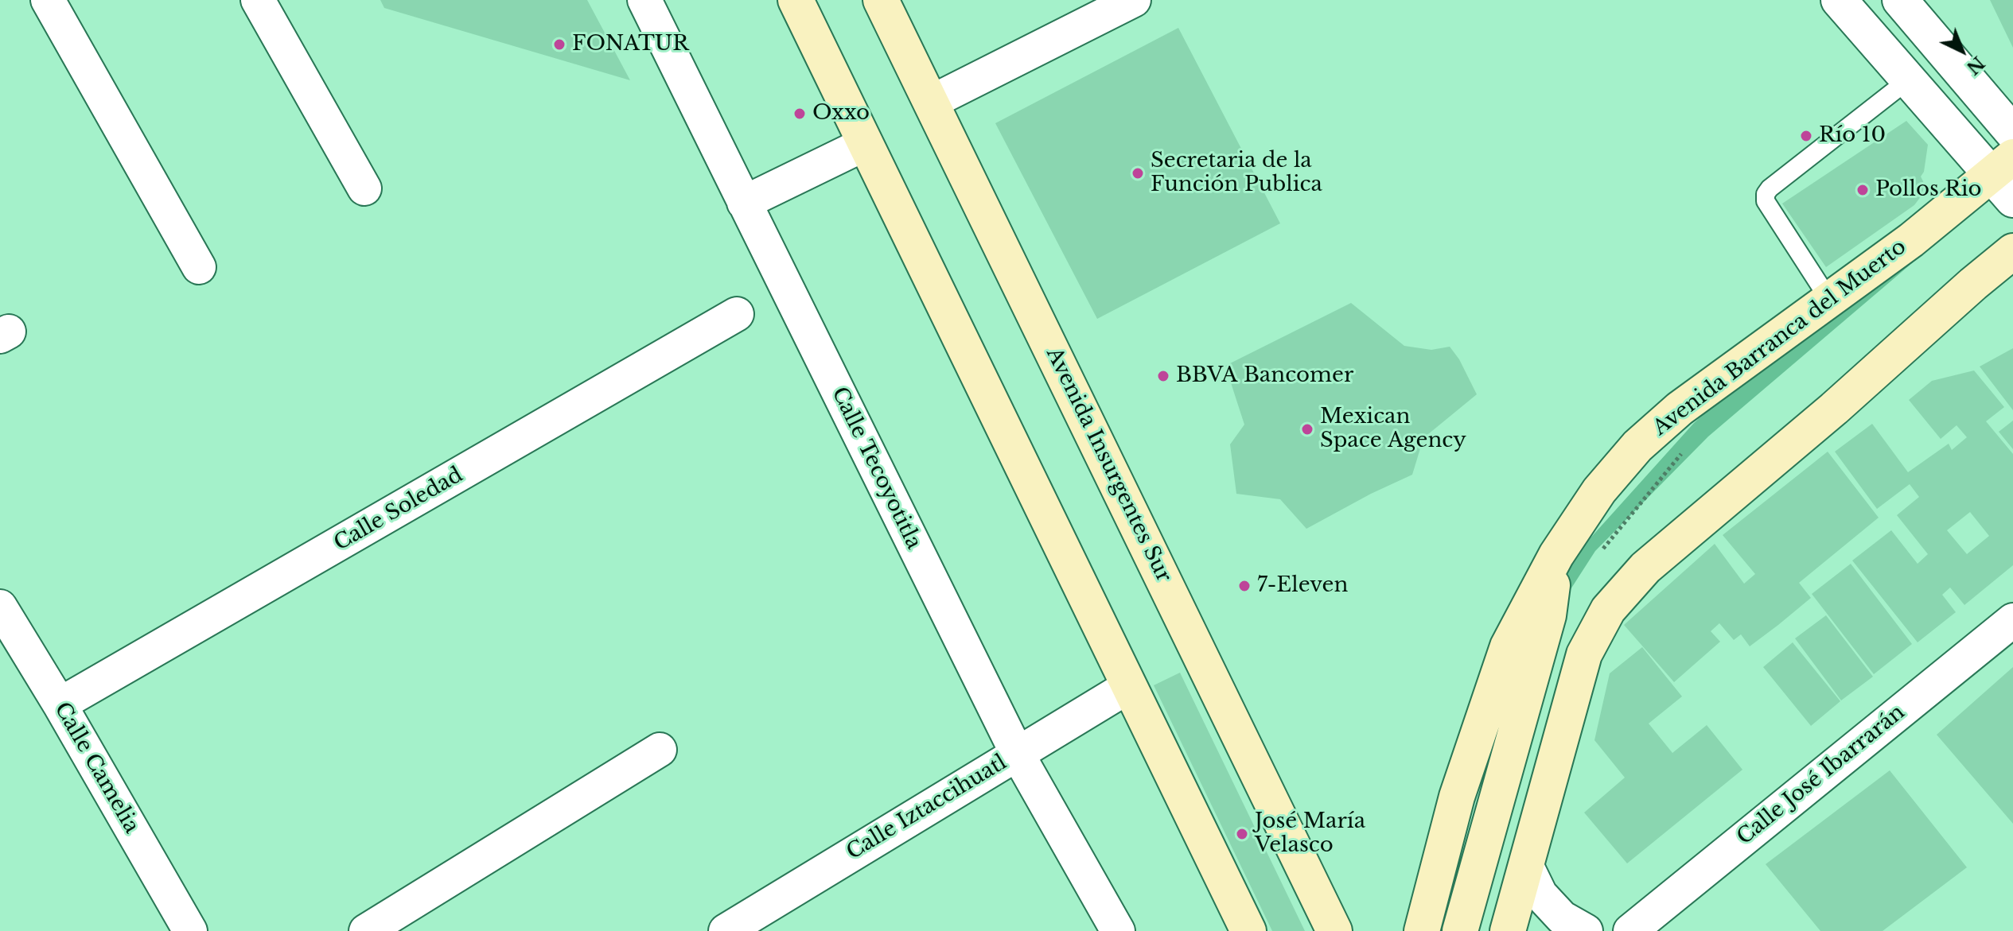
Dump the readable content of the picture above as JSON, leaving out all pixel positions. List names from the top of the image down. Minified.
{"streets":{"main road":["Avenida Barranca del Muerto","Avenida Insurgentes Sur"],"street":["Calle Tecoyotitla","Calle Soledad","Calle Camelia","Calle José Ibarrarán","Calle Iztaccihuatl"]},"crossings":[["Calle Tecoyotitla","Calle Iztaccihuatl"],["Calle Soledad","Calle Camelia"]],"places":["FONATUR","Oxxo","Río 10","Secretaria de la Función Publica","Pollos Rio","BBVA Bancomer","Mexican Space Agency","7-Eleven","José María Velasco"],"north":"bottom right"}
